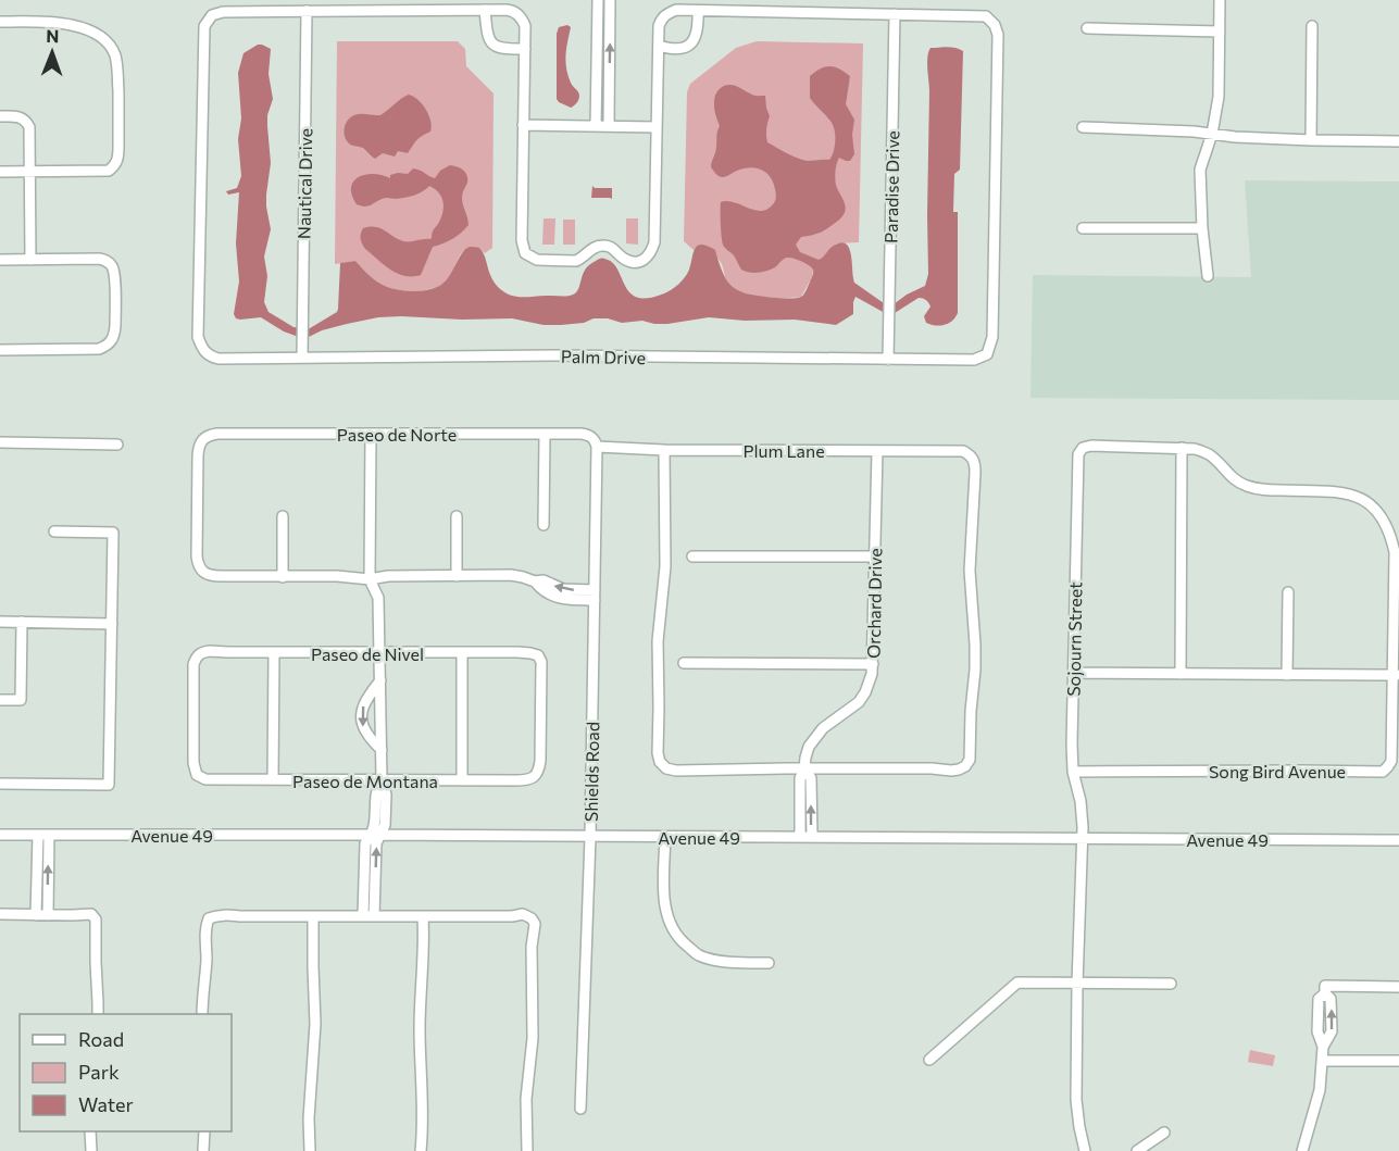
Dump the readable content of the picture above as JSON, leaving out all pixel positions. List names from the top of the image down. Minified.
{"streets":{"street":["Nautical Drive","Paradise Drive","Palm Drive","Paseo de Norte","Plum Lane","Orchard Drive","Sojourn Street","Paseo de Nivel","Song Bird Avenue","Shields Road","Paseo de Montana","Avenue 49"]},"crossings":[["Nautical Drive","Palm Drive"],["Paradise Drive","Palm Drive"],["Paseo de Norte","Shields Road"],["Plum Lane","Orchard Drive"],["Plum Lane","Shields Road"],["Orchard Drive","Avenue 49"],["Sojourn Street","Song Bird Avenue"],["Sojourn Street","Avenue 49"],["Paseo de Nivel","Paseo de Montana"],["Shields Road","Avenue 49"]],"legend":["Road","Park","Water"],"north":"top"}
